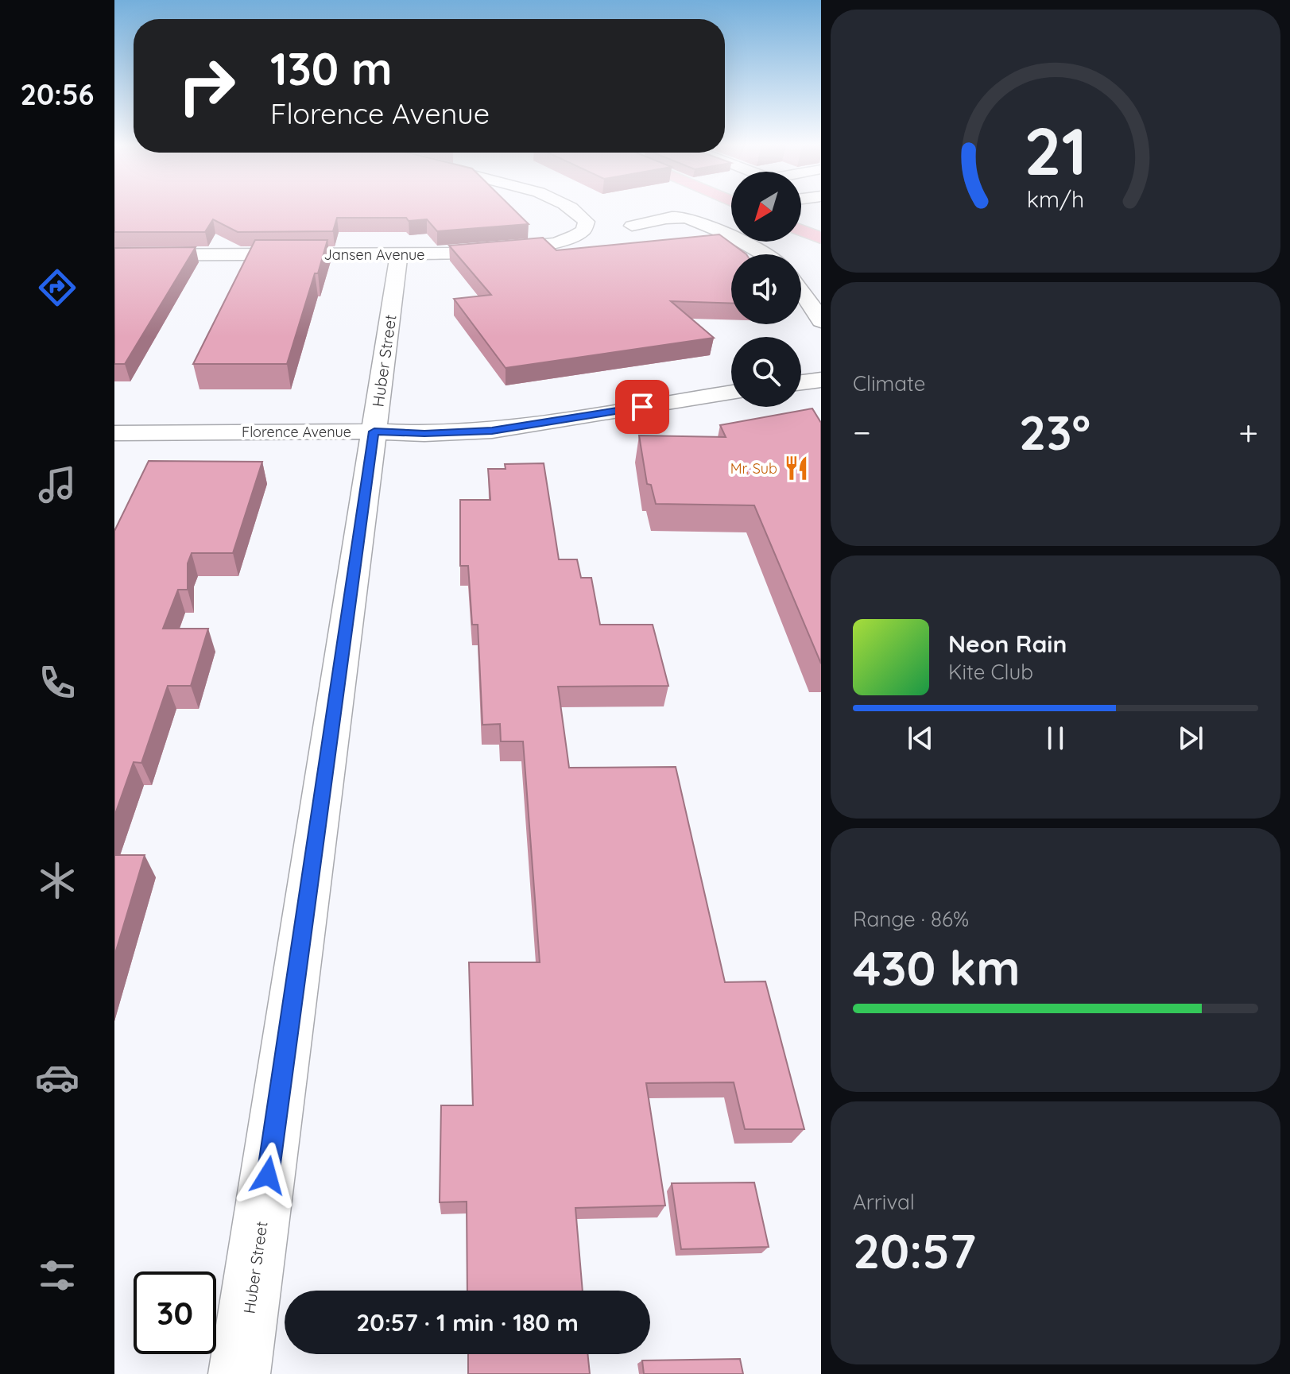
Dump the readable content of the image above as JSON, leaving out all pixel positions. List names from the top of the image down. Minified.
{"streets":{"street":["Jansen Avenue","Huber Street","Florence Avenue"]},"crossings":[["Jansen Avenue","Huber Street"],["Huber Street","Florence Avenue"]],"places":{"restaurant":["Mr. Sub"]},"north":"bottom left","page":{"tabs":"20:56","turn":["130 m","Florence Avenue"],"tile":["Climate",["Range · 86%","430 km"],["Arrival","20:57"]],"heat":["−","23°","+"],"song":["Neon Rain","Kite Club"],"limit":"30","trip":"20:57 · 1 min · 180 m","gauge":["21","km/h"]}}
